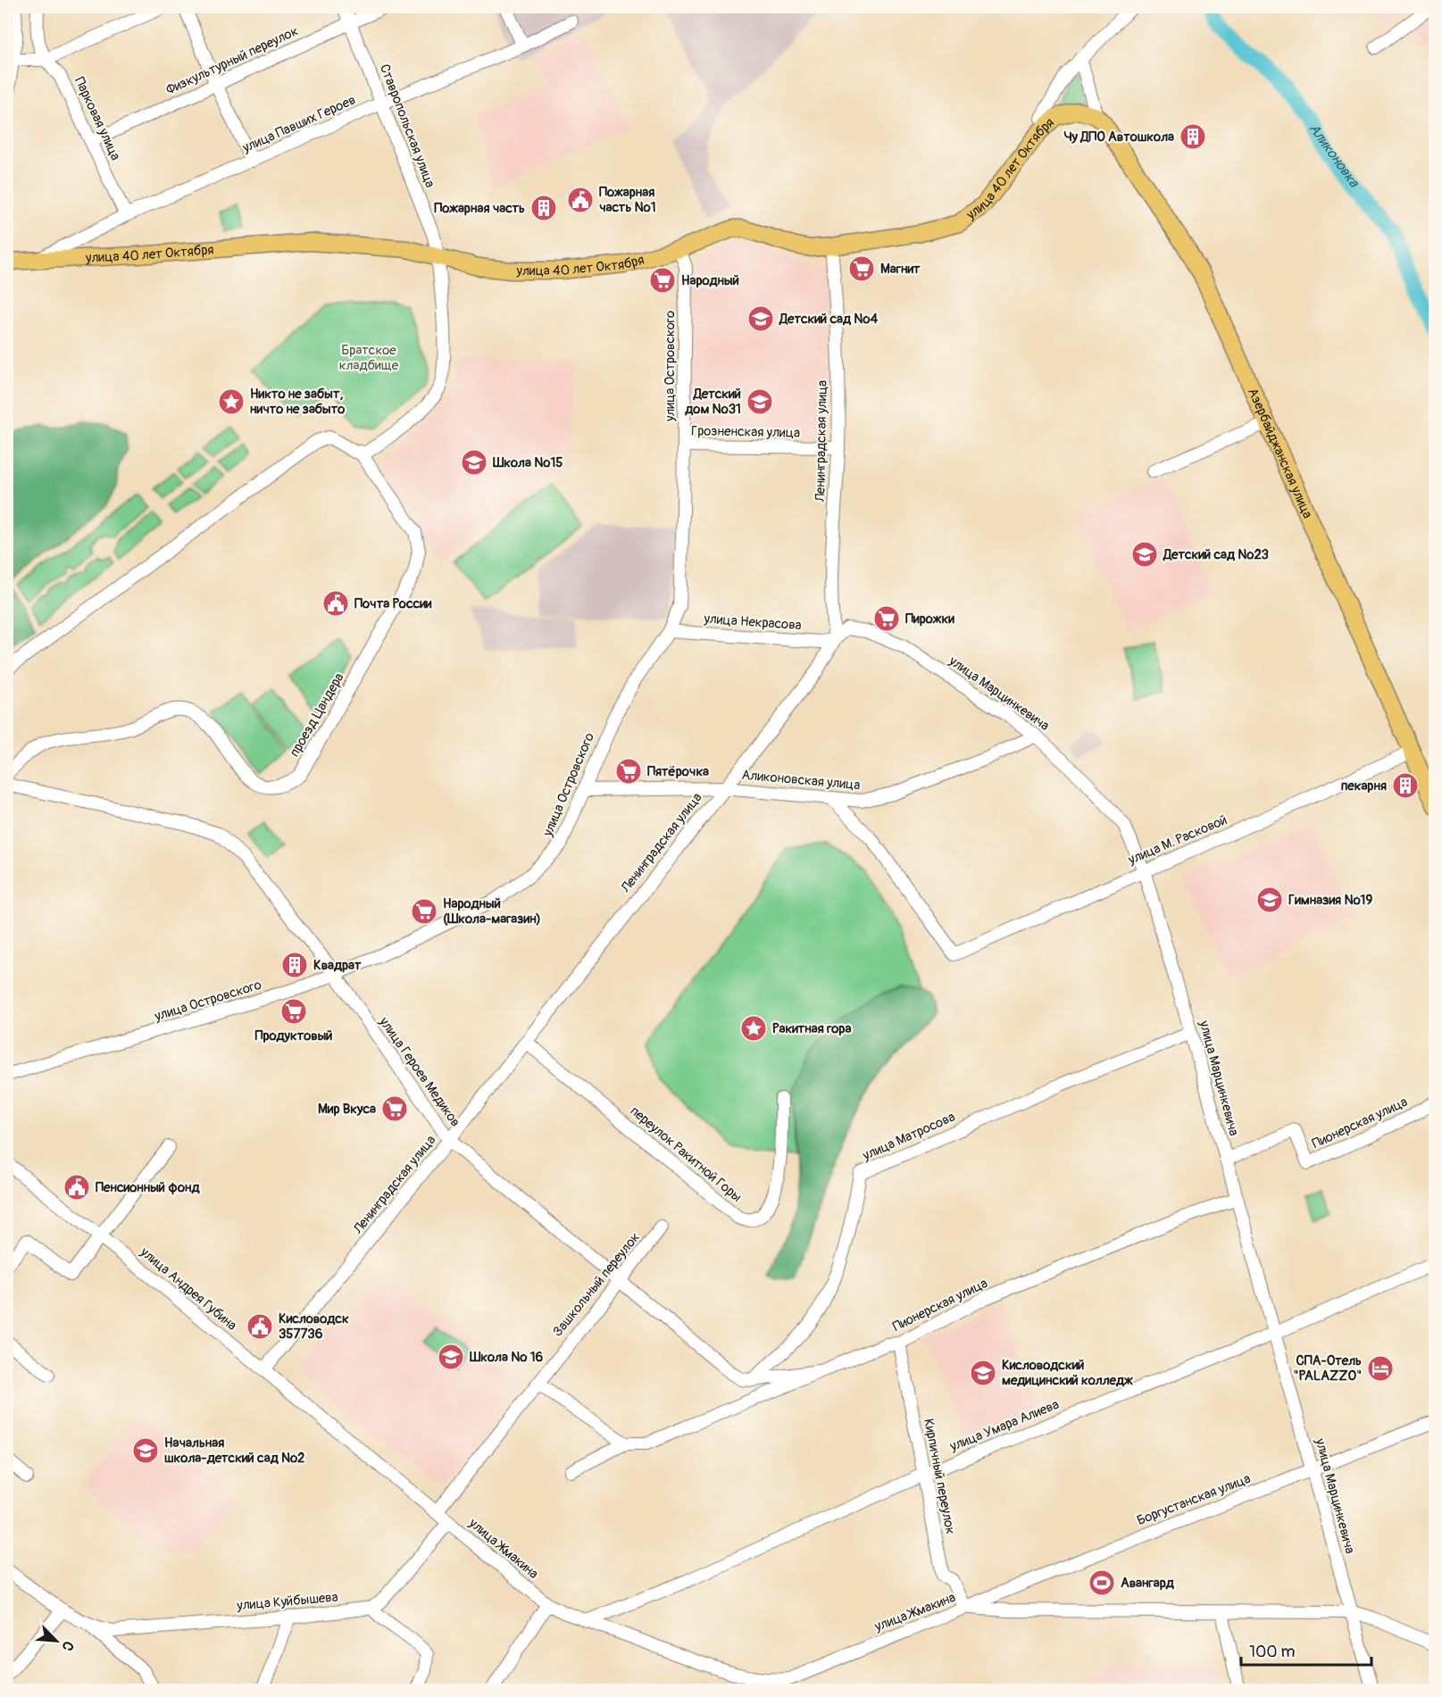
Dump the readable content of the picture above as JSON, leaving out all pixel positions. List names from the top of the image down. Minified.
{"streets":{"main road":["улица 40 лет Октября","Азербайджанская улица"],"street":["Физкультурный переулок","Парковая улица","улица Павших Героев","Ставропольская улица","улица Островского","Грозненская улица","Ленинградская улица","улица Некрасова","улица Марцинкевича","проезд Цандера","Аликоновская улица","улица М. Расковой","улица Героев Медиков","Пионерская улица","улица Матросова","переулок Ракитной Горы","Зашкольный переулок","улица Андрея Губина","улица Умара Алиева","Кирпичный переулок","Боргустанская улица","улица Жмакина","улица Куйбышева"]},"crossings":[["Физкультурный переулок","Парковая улица"],["Физкультурный переулок","Ставропольская улица"],["Парковая улица","улица Павших Героев"],["улица Павших Героев","Ставропольская улица"],["улица Павших Героев","улица 40 лет Октября"],["Ставропольская улица","улица 40 лет Октября"],["улица 40 лет Октября","улица Островского"],["улица 40 лет Октября","Ленинградская улица"],["улица 40 лет Октября","Азербайджанская улица"],["улица Островского","Грозненская улица"],["улица Островского","улица Некрасова"],["улица Островского","Аликоновская улица"],["улица Островского","улица Героев Медиков"],["Грозненская улица","Ленинградская улица"],["Ленинградская улица","улица Некрасова"],["Ленинградская улица","улица Марцинкевича"],["Ленинградская улица","Аликоновская улица"],["Ленинградская улица","улица Героев Медиков"],["Ленинградская улица","переулок Ракитной Горы"],["Ленинградская улица","улица Андрея Губина"],["Азербайджанская улица","улица М. Расковой"],["улица Некрасова","улица Марцинкевича"],["улица Марцинкевича","Аликоновская улица"],["улица Марцинкевича","улица М. Расковой"],["улица Марцинкевича","Пионерская улица"],["улица Марцинкевича","улица Матросова"],["улица Марцинкевича","улица Умара Алиева"],["улица Марцинкевича","Боргустанская улица"],["улица Марцинкевича","улица Жмакина"],["Аликоновская улица","улица М. Расковой"],["улица Героев Медиков","Пионерская улица"],["улица Героев Медиков","улица Матросова"],["улица Героев Медиков","Зашкольный переулок"],["Пионерская улица","Кирпичный переулок"],["Зашкольный переулок","улица Андрея Губина"],["улица Андрея Губина","улица Жмакина"],["улица Умара Алиева","Кирпичный переулок"],["улица Умара Алиева","улица Жмакина"],["Кирпичный переулок","Боргустанская улица"],["Кирпичный переулок","улица Жмакина"],["Боргустанская улица","улица Жмакина"]],"water":["Аликоновка"],"parks":["Братское кладбище"],"places":{"building":["Чу ДПО Автошкола","Пожарная часть","пекарня","Квадрат"],"public building":["Пожарная часть №1","Почта России","Пенсионный фонд","Кисловодск 357736"],"supermarket":["Магнит","Народный","Пирожки","Пятёрочка","Народный (Школа-магазин)","Продуктовый","Мир Вкуса"],"school or university":["Детский сад №4","Детский дом №31","Школа №15","Детский сад №23","Гимназия №19","Школа № 16","Кисловодский медицинский колледж","Начальная школа-детский сад №2"],"place":["Никто не забыт, ничто не забыто","Ракитная гора"],"hotel":["СПА-Отель \"PALAZZO\""],"sports":["Авангард"]},"scale_bar":"100 m","north":"bottom right"}
